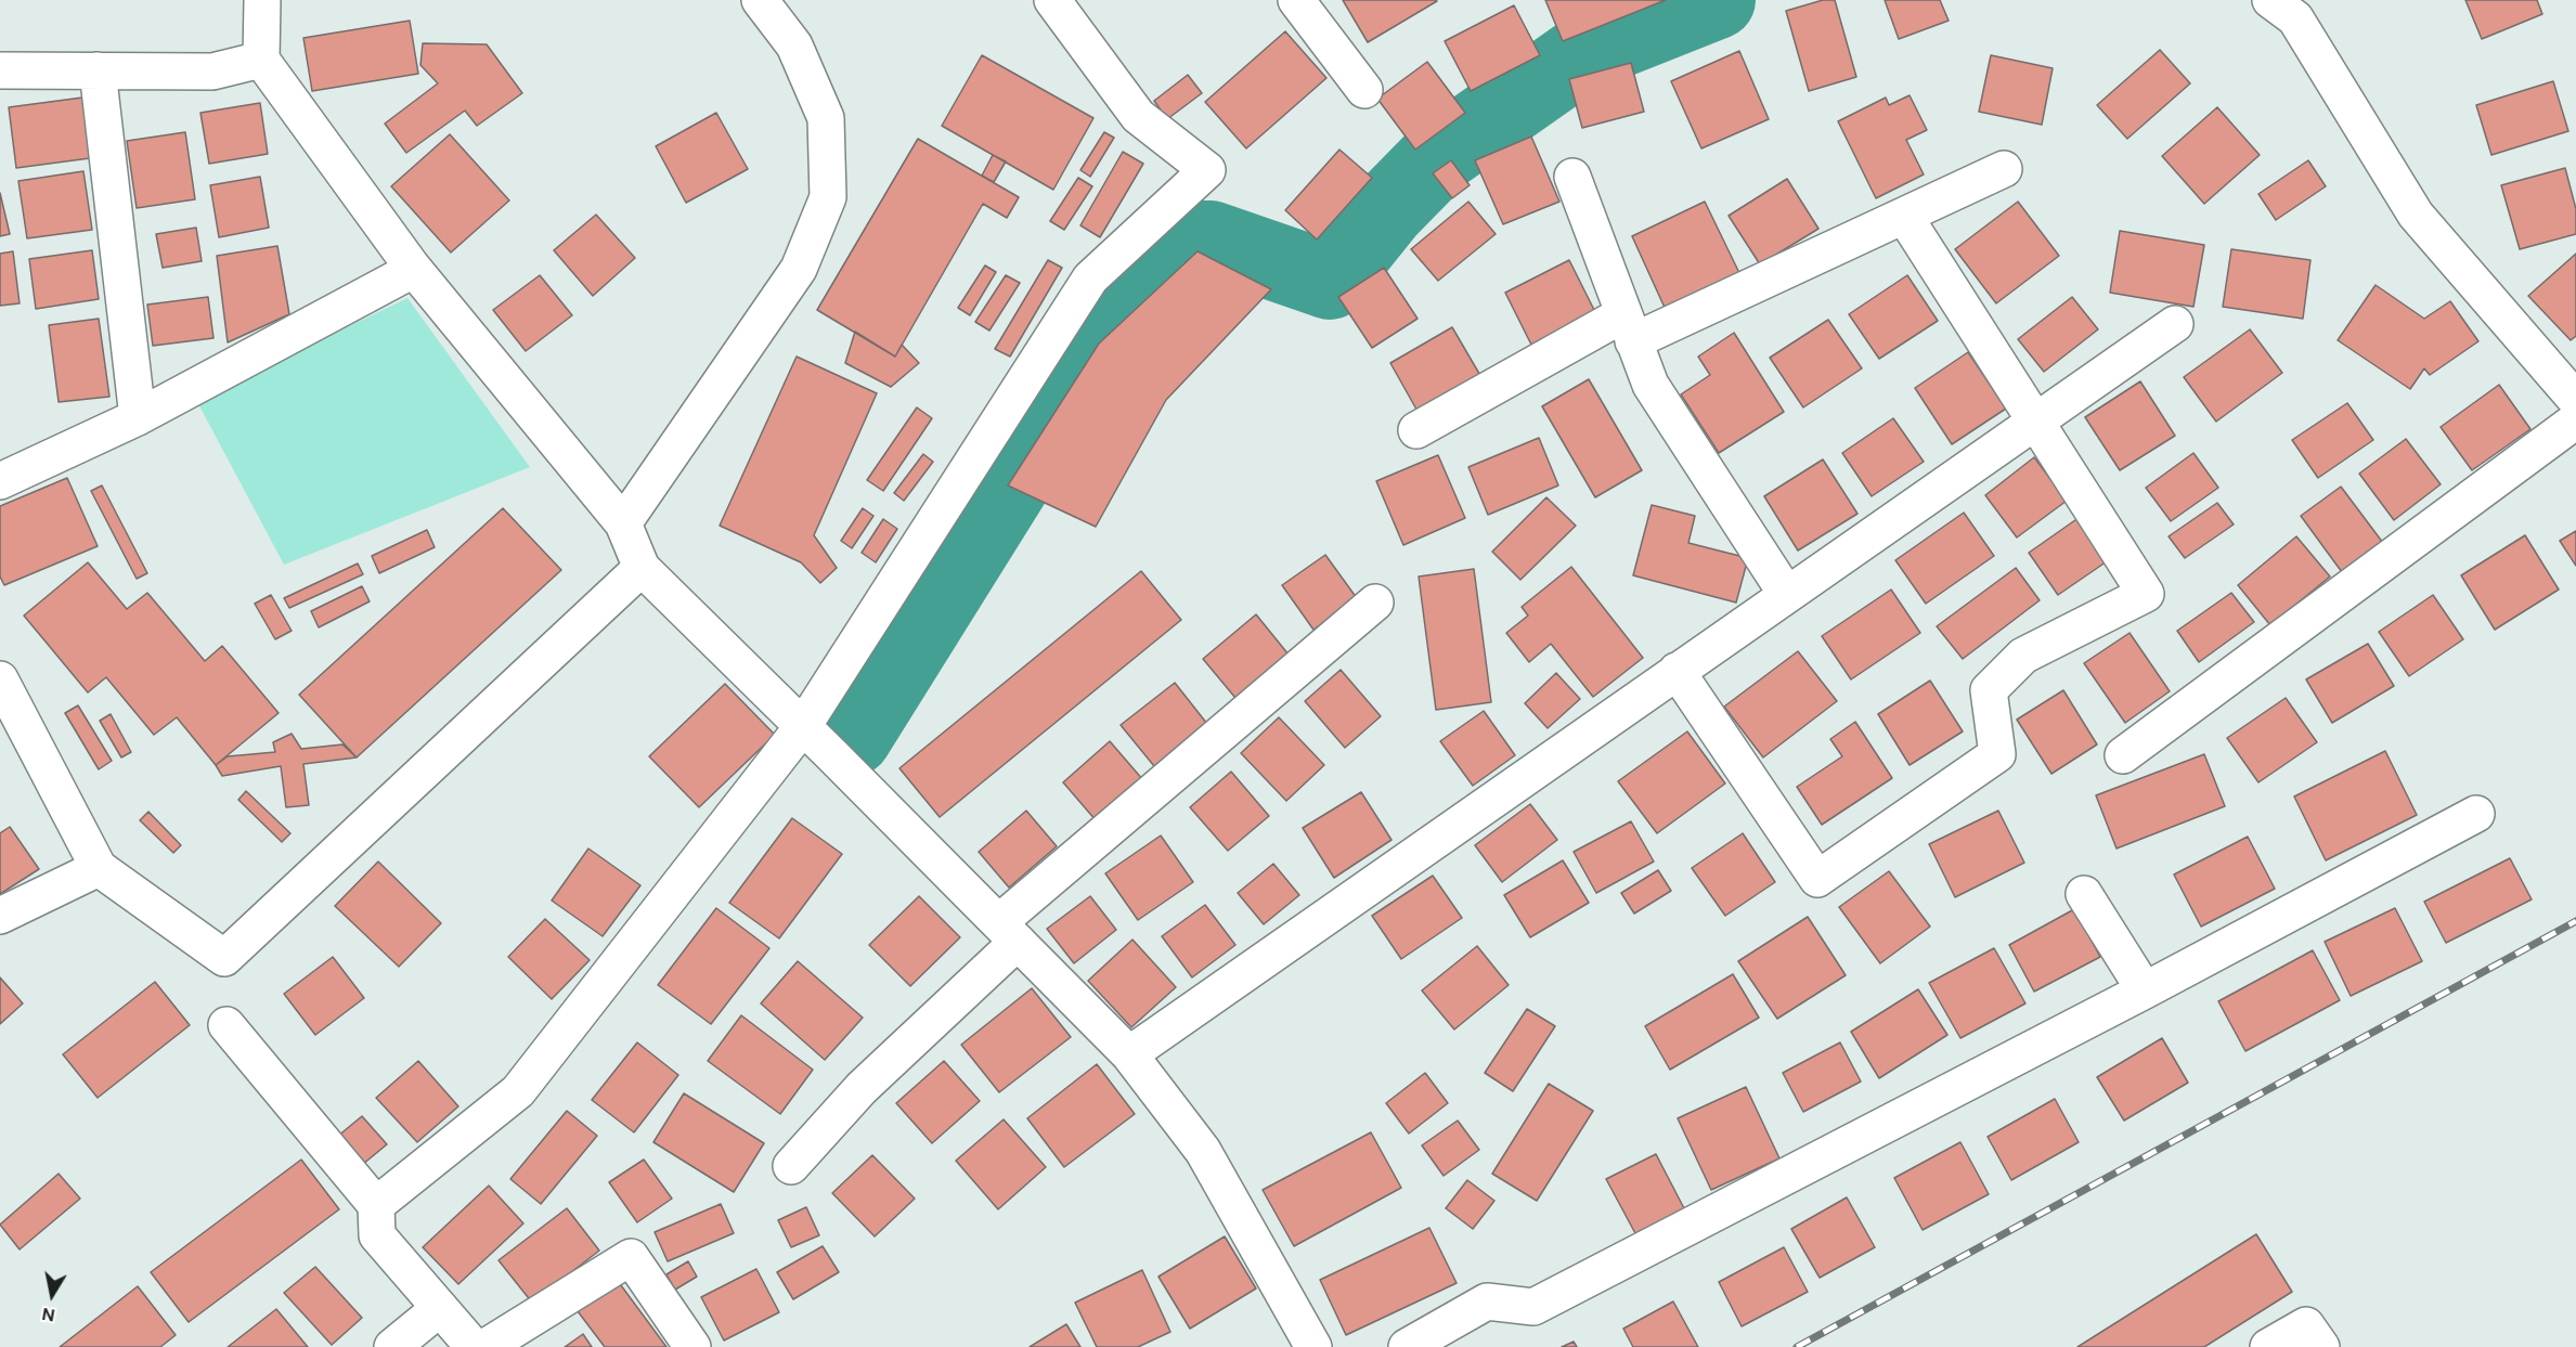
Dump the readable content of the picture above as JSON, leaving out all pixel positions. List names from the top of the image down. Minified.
{"north":"bottom"}
